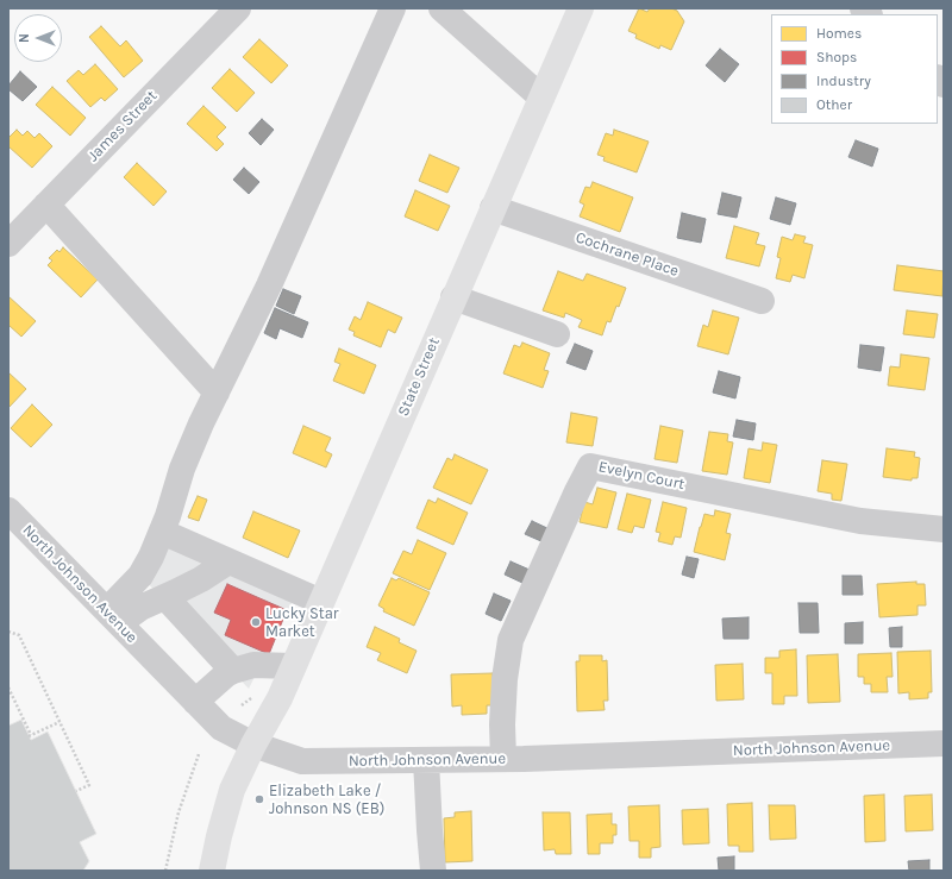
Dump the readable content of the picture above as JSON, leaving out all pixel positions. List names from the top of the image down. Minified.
{"streets":{"main road":["State Street"],"street":["James Street","Cochrane Place","Evelyn Court","North Johnson Avenue"]},"crossings":[["Cochrane Place","State Street"],["State Street","North Johnson Avenue"],["Evelyn Court","North Johnson Avenue"]],"places":["Lucky Star Market","Elizabeth Lake / Johnson NS (EB)"],"legend":["Homes","Shops","Industry","Other"],"north":"left"}
